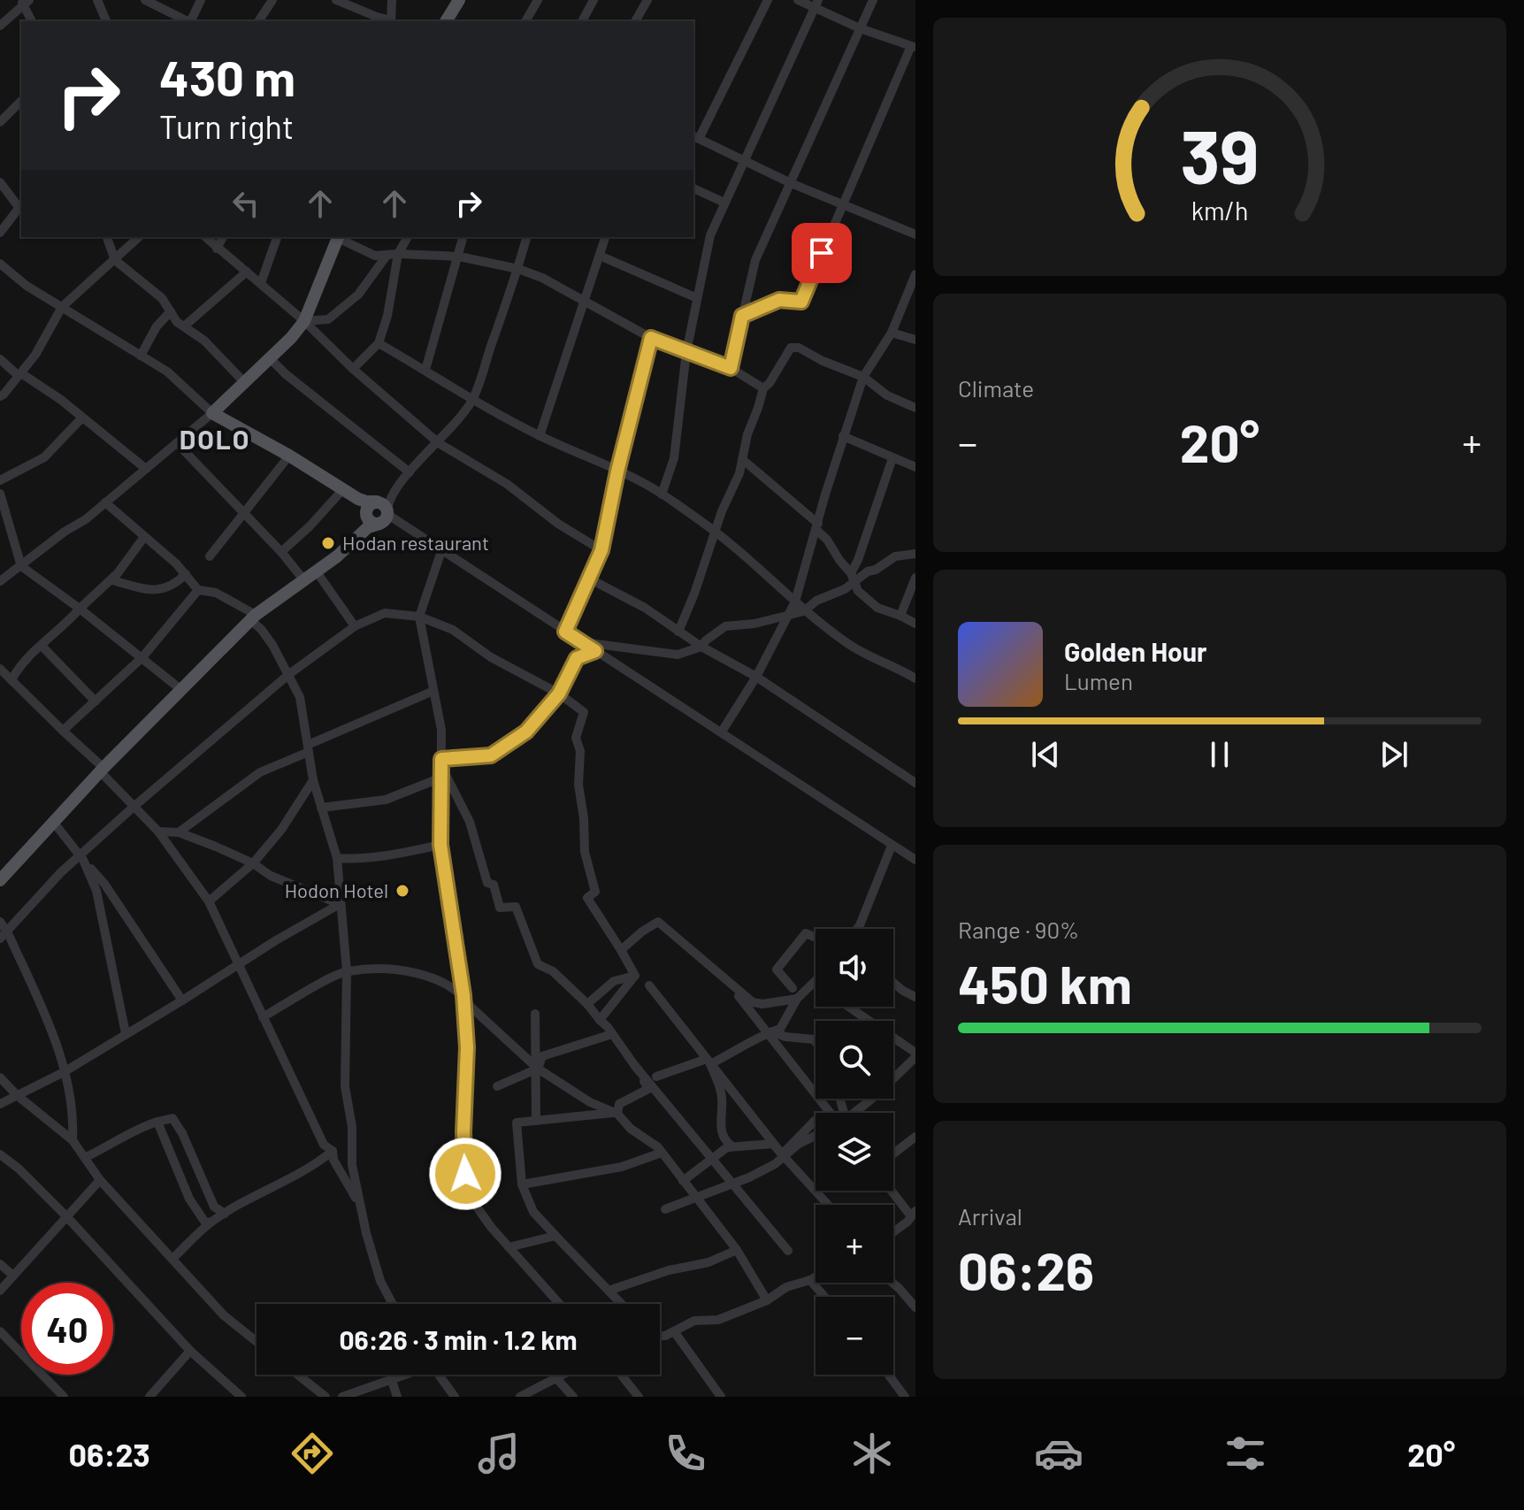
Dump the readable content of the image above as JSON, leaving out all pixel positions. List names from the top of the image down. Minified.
{"districts":["DOLO"],"places":["Hodan restaurant","Hodon Hotel"],"page":{"turn":["430 m","Turn right"],"tile":["Climate",["Range · 90%","450 km"],["Arrival","06:26"]],"heat":["−","20°","+"],"song":["Golden Hour","Lumen"],"map_buttons":["+","−"],"limit":"40","trip":"06:26 · 3 min · 1.2 km","tabs":["06:23","20°"],"gauge":["39","km/h"]}}
